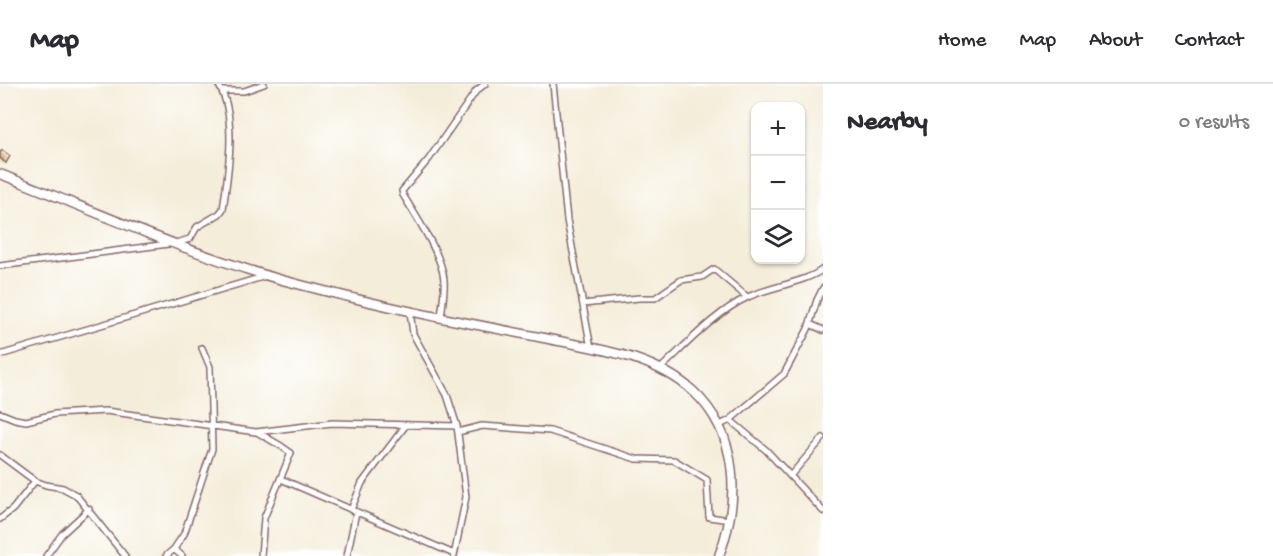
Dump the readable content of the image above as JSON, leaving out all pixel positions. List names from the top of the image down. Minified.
{"page":{"header":"Map","nav":["Home","Map","About","Contact"],"heading":["Nearby","0 results"],"map_buttons":["+","−"]}}
